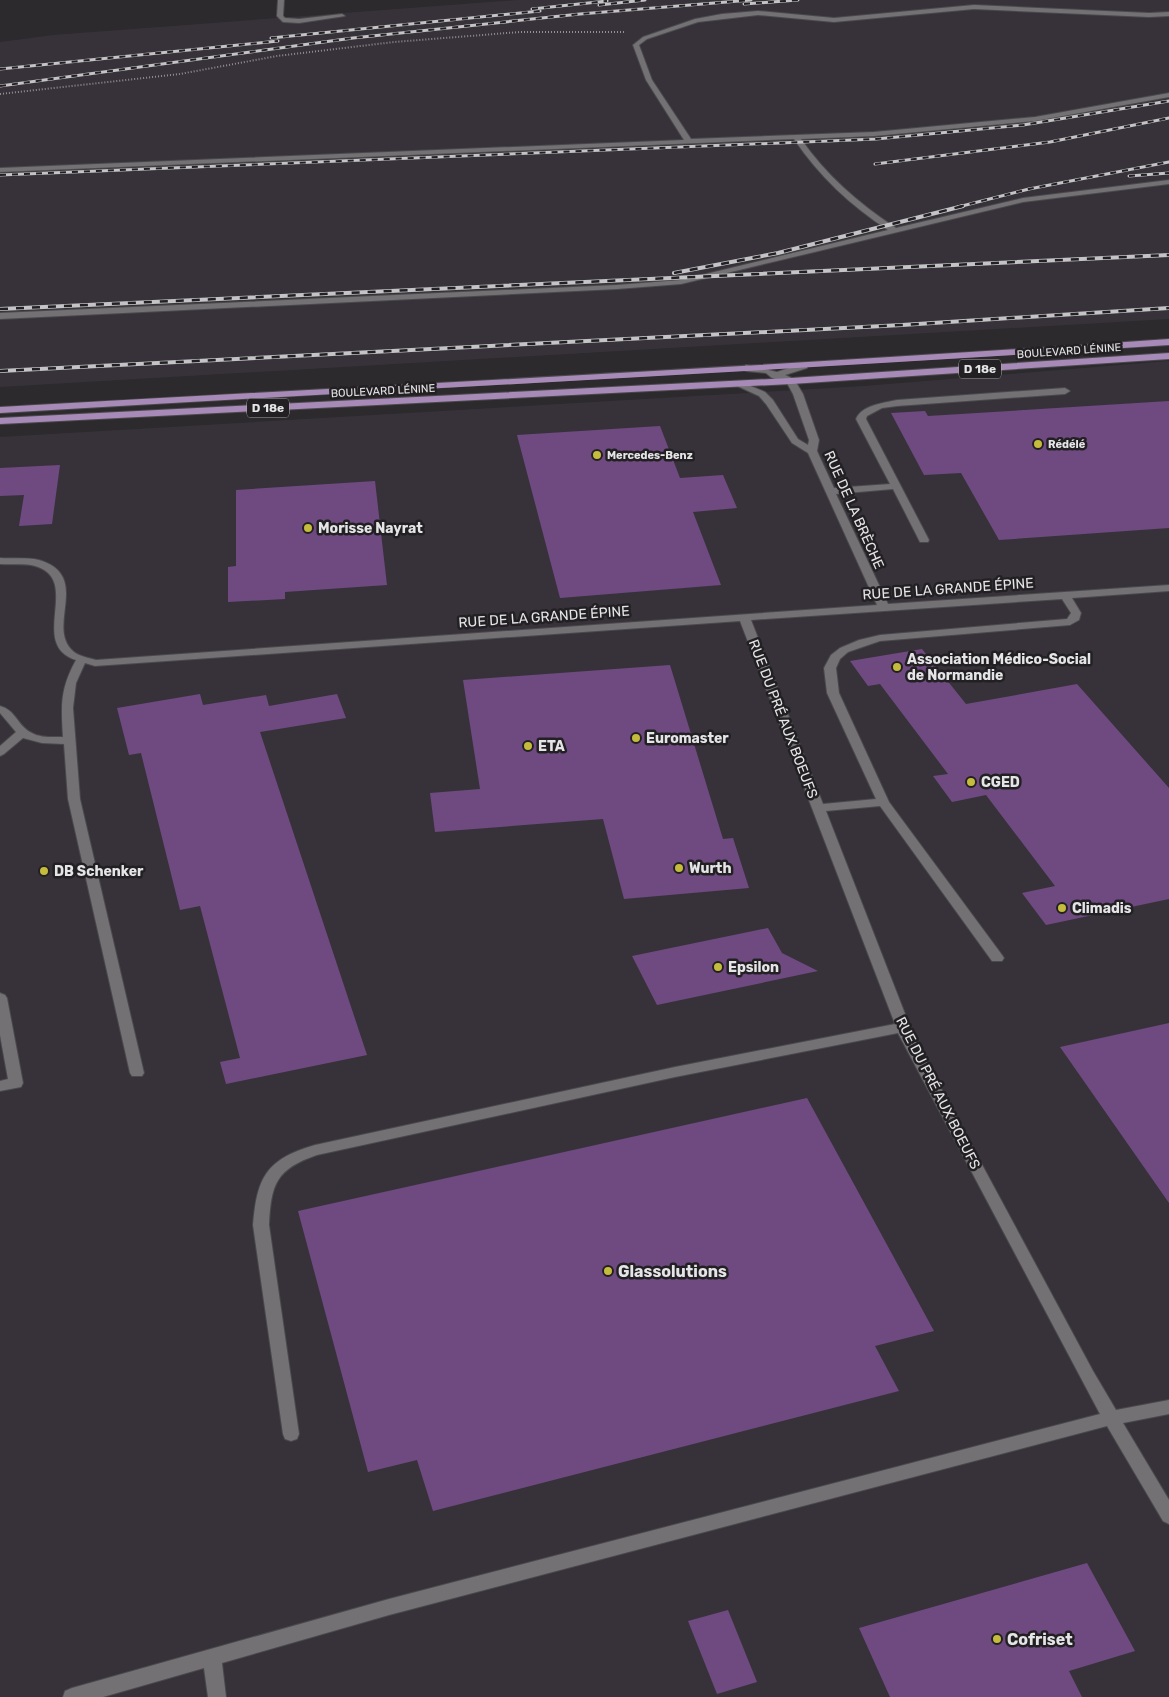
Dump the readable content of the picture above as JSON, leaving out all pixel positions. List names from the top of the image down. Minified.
{"streets":{"main road":["BOULEVARD LÉNINE","D 18e"],"street":["RUE DE LA BRÈCHE","RUE DE LA GRANDE ÉPINE","RUE DU PRÉ AUX BOEUFS"]},"crossings":[["BOULEVARD LÉNINE","RUE DE LA BRÈCHE"],["RUE DE LA BRÈCHE","RUE DE LA GRANDE ÉPINE"],["RUE DE LA GRANDE ÉPINE","RUE DU PRÉ AUX BOEUFS"]],"places":["Rédélé","Mercedes-Benz","Morisse Nayrat","Association Médico-Social de Normandie","Euromaster","ETA","CGED","Wurth","DB Schenker","Climadis","Epsilon","Glassolutions","Cofriset"]}
